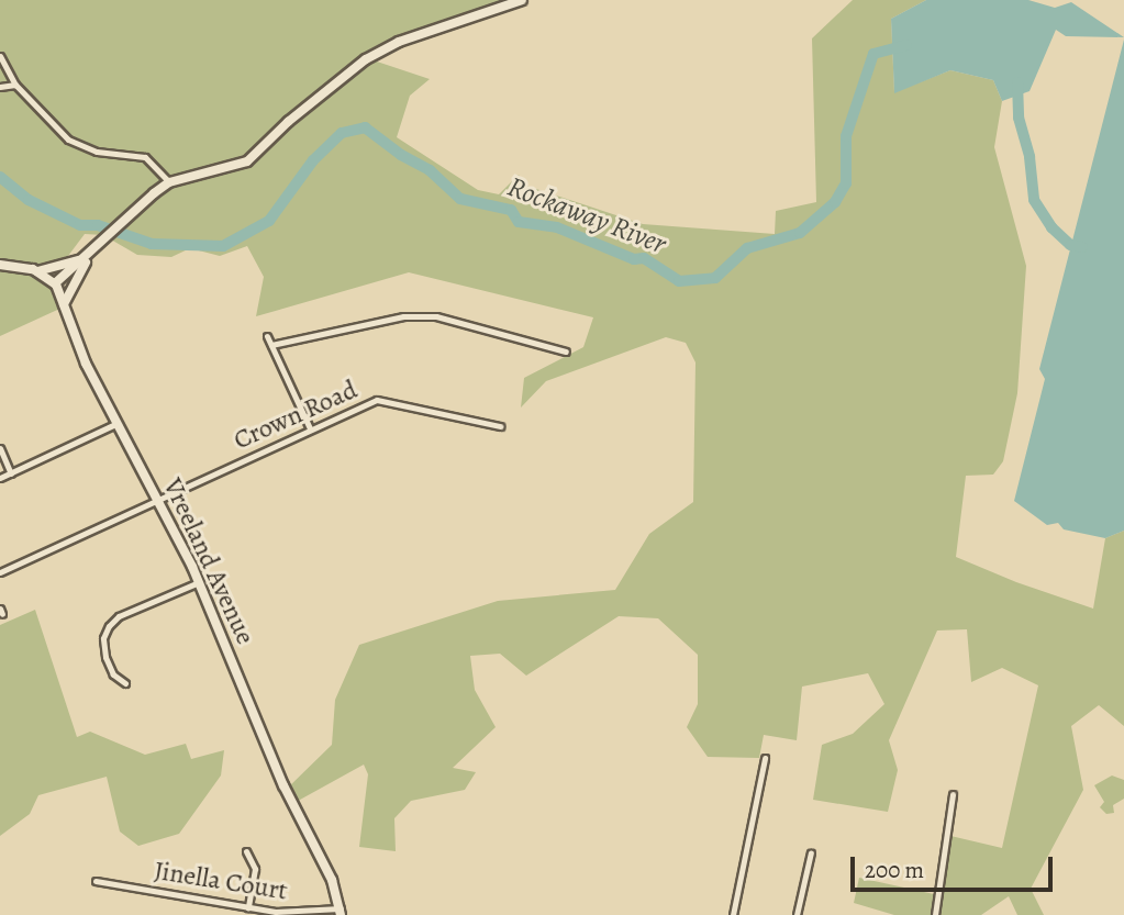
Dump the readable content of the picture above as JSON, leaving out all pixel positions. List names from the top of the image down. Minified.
{"streets":{"street":["Crown Road","Vreeland Avenue","Jinella Court"]},"crossings":[["Crown Road","Vreeland Avenue"],["Vreeland Avenue","Jinella Court"]],"water":["Rockaway River"],"scale_bar":"200 m"}
